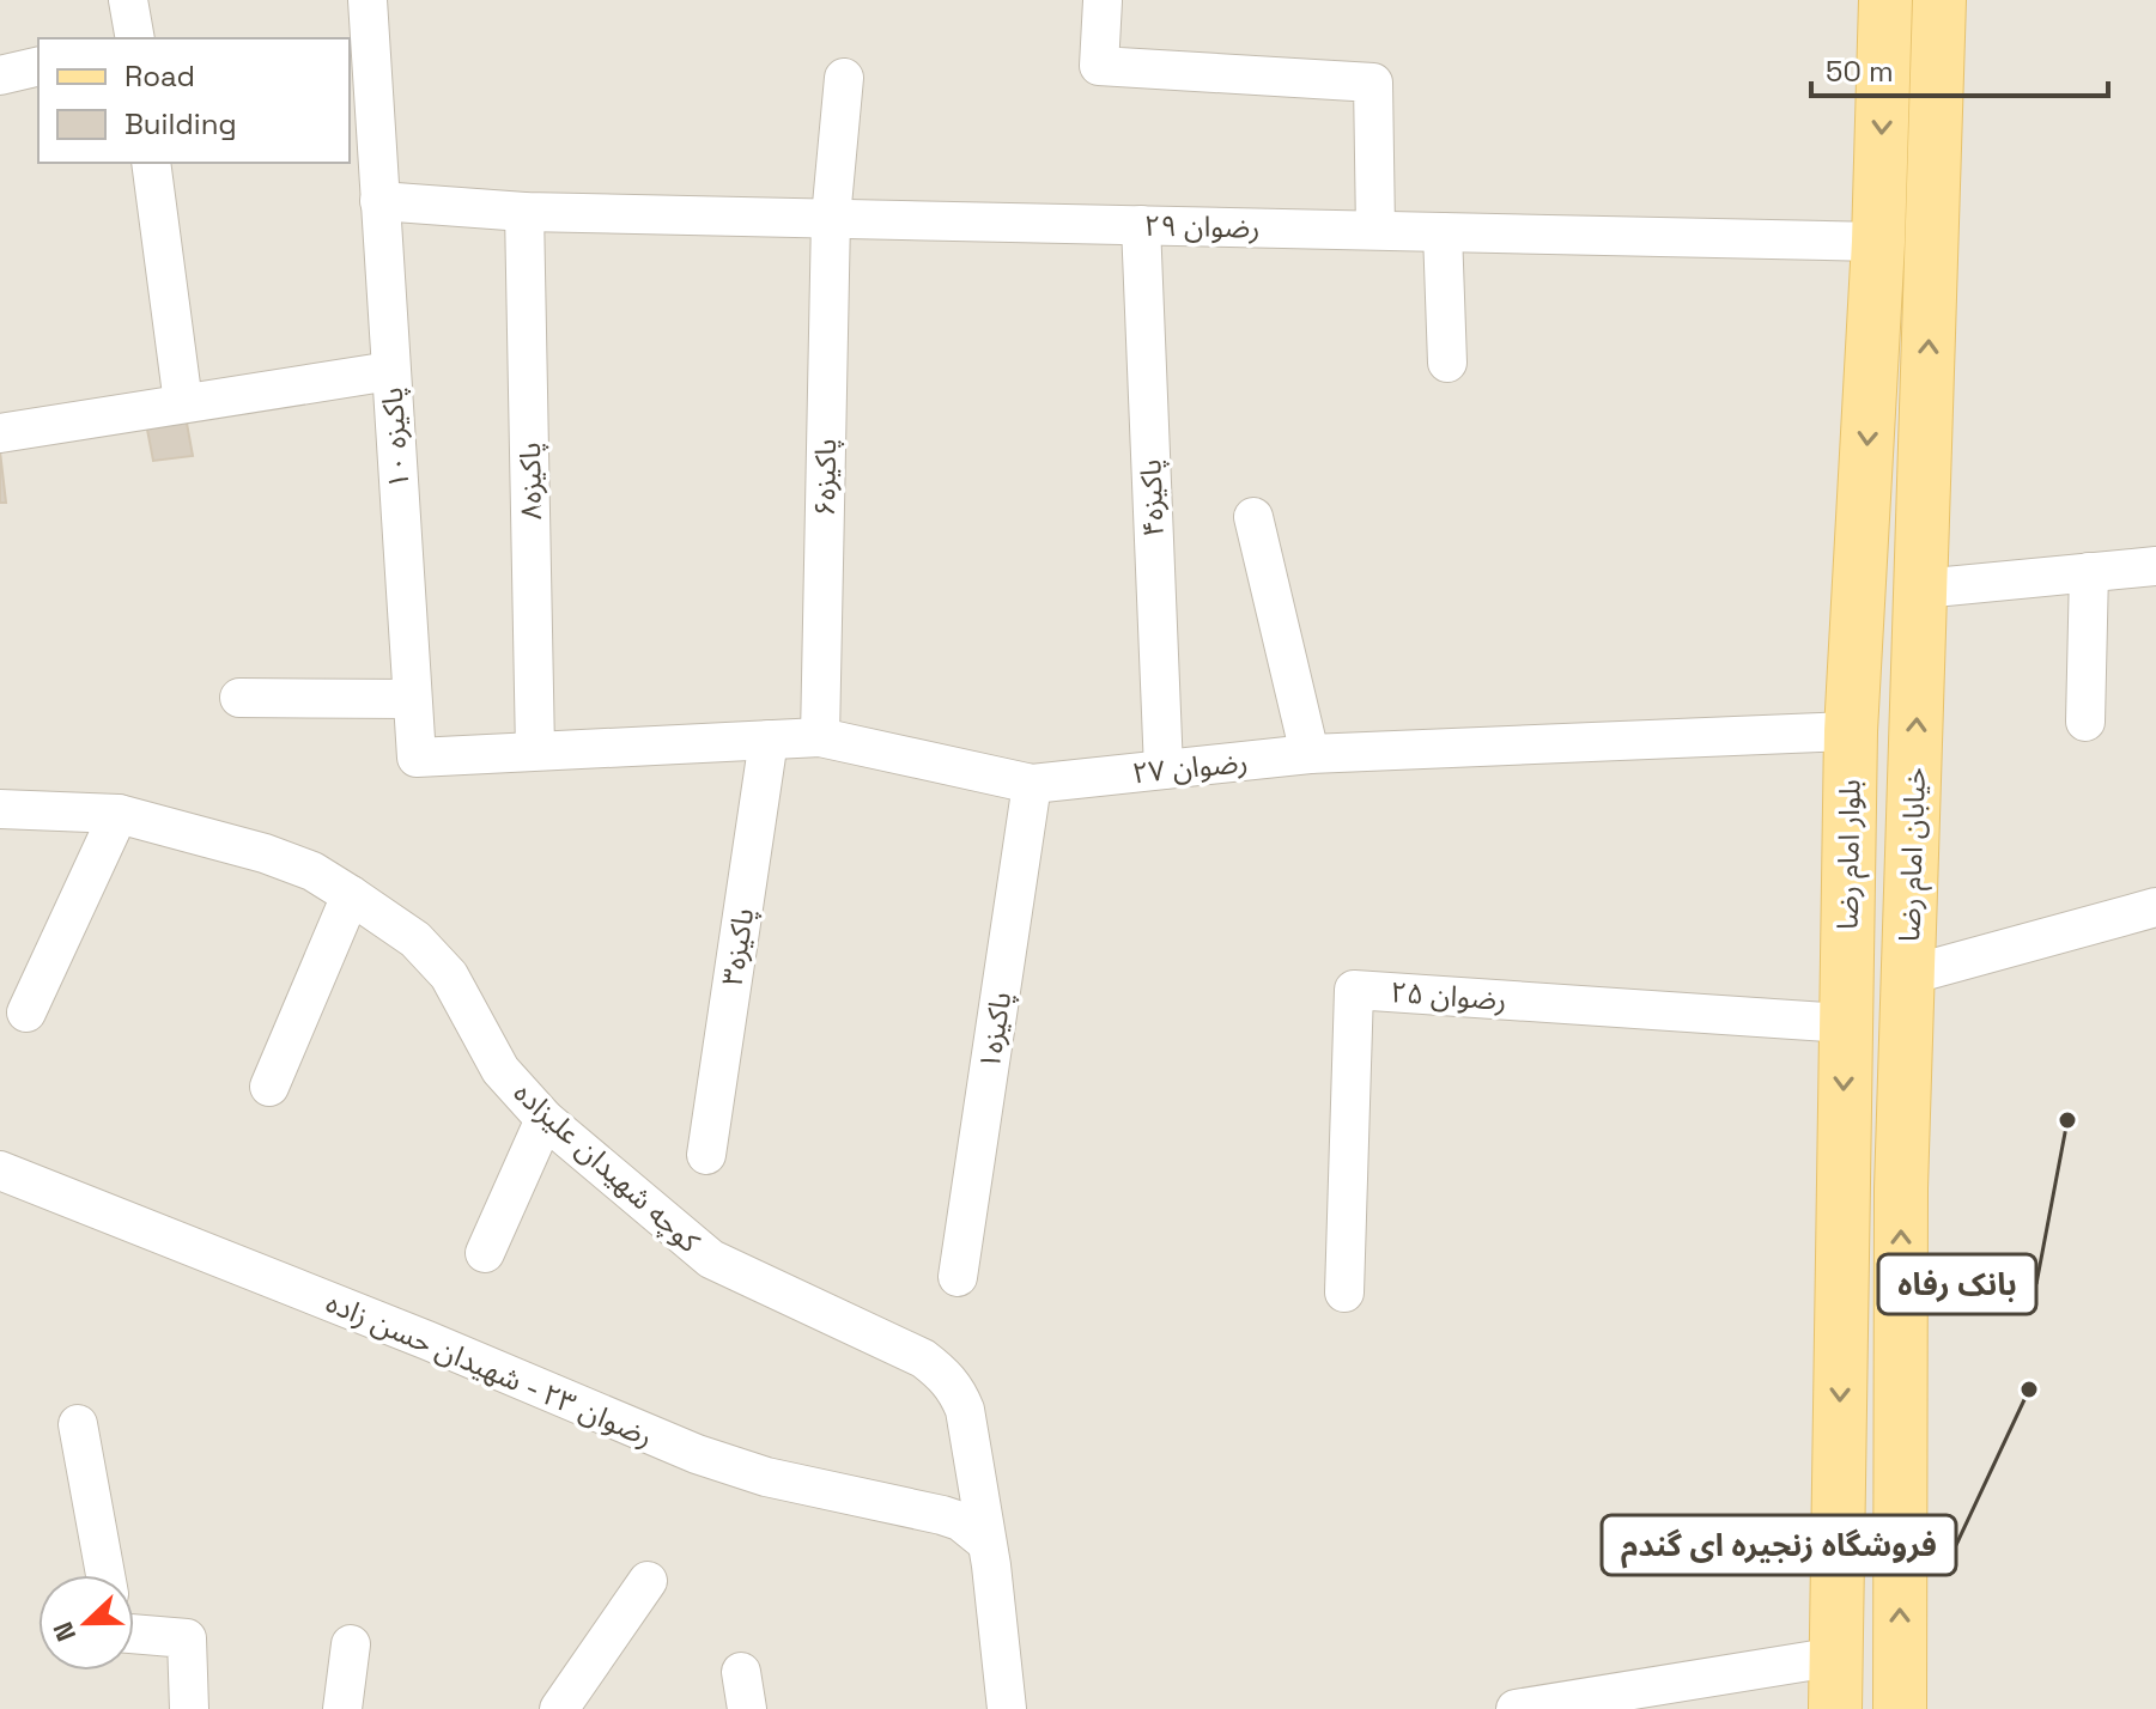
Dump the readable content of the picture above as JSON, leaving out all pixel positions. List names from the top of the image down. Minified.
{"streets":{"main road":["بلوار امام رضا","خیابان امام رضا"],"street":["رضوان ۲۹","پاکیزه ۱۰","پاکیزه۶","پاکیزه۸","پاکیزه۴","رضوان ۲۷","پاکیزه۳","رضوان ۲۵","پاکیزه۱","کوچه شهیدان علیزاده","رضوان ۲۳ - شهیدان حسن زاده"]},"crossings":[["رضوان ۲۹","پاکیزه ۱۰"],["رضوان ۲۹","پاکیزه۶"],["رضوان ۲۹","پاکیزه۸"],["رضوان ۲۹","پاکیزه۴"],["رضوان ۲۹","بلوار امام رضا"],["پاکیزه ۱۰","پاکیزه۸"],["پاکیزه ۱۰","رضوان ۲۷"],["پاکیزه۶","رضوان ۲۷"],["پاکیزه۸","رضوان ۲۷"],["پاکیزه۴","رضوان ۲۷"],["رضوان ۲۷","بلوار امام رضا"],["رضوان ۲۷","پاکیزه۳"],["رضوان ۲۷","پاکیزه۱"],["بلوار امام رضا","رضوان ۲۵"],["کوچه شهیدان علیزاده","رضوان ۲۳ - شهیدان حسن زاده"]],"one_way":["بلوار امام رضا","خیابان امام رضا"],"places":["بانک رفاه","فروشگاه زنجیره ای گندم"],"legend":["Road","Building"],"scale_bar":"50 m","north":"left"}
